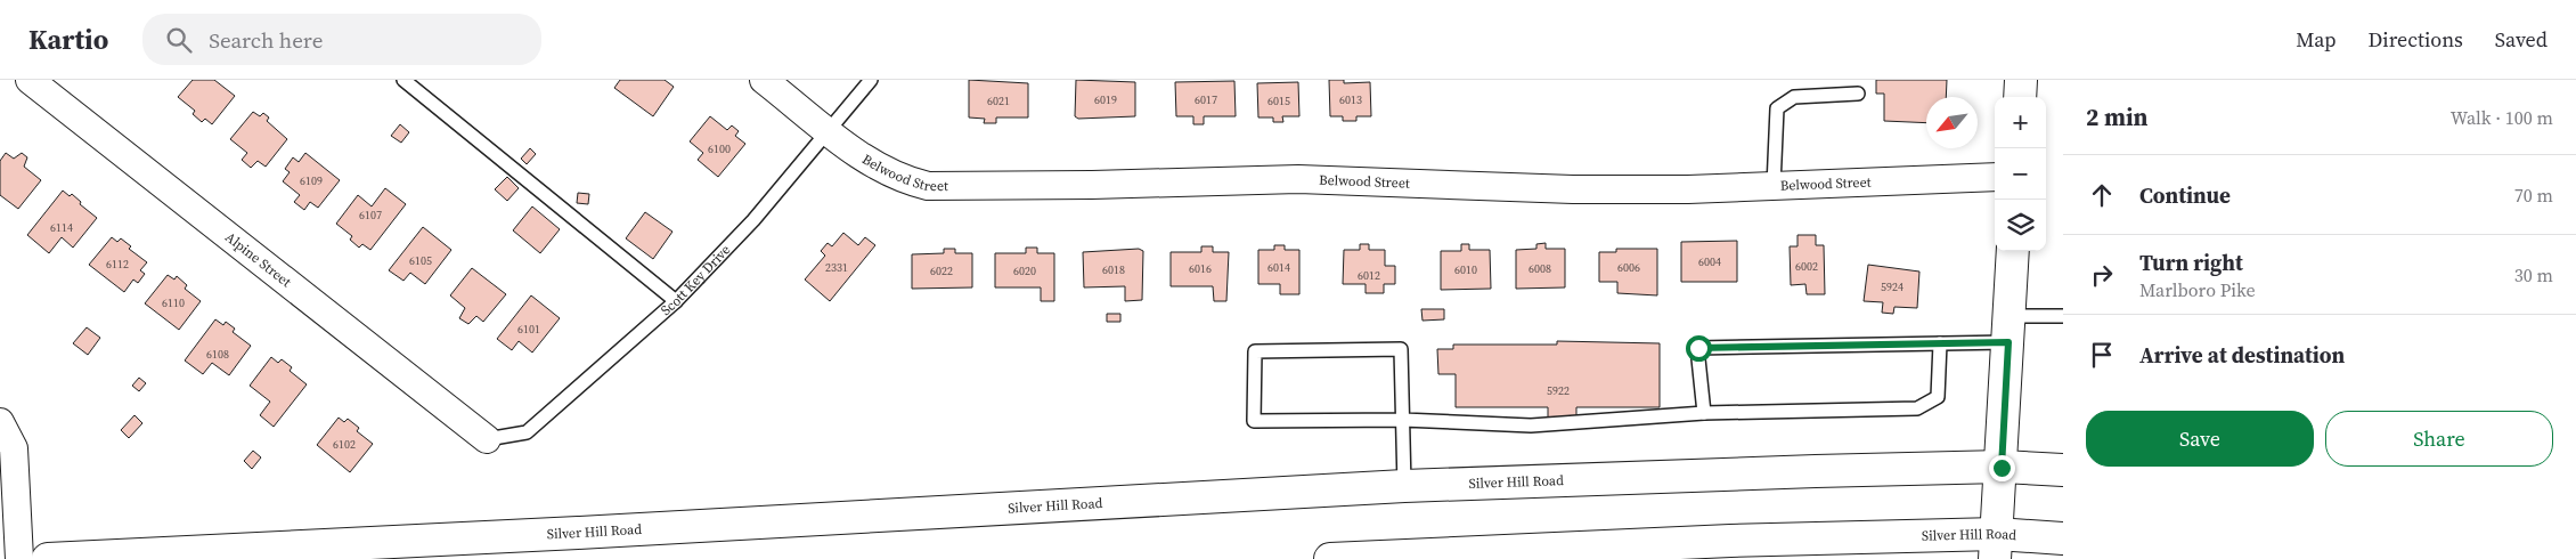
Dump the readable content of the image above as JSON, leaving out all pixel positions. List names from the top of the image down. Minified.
{"streets":{"main road":["Silver Hill Road"],"street":["Belwood Street","Alpine Street"],"lane":["Scott Key Drive"]},"crossings":[["Belwood Street","Scott Key Drive"],["Alpine Street","Scott Key Drive"]],"house_numbers":["6019","6017","6013","6021","6015","6100","6109","6107","6114","6105","6004","6112","6002","2331","6014","6006","6016","6008","6018","6010","6022","6020","6012","5924","6110","6101","6108","5922","6102"],"north":"bottom left","page":{"header":"Kartio","search":"Search here","nav":["Map","Directions","Saved"],"heading":["2 min","Walk · 100 m"],"map_buttons":["+","−"],"list":[["Continue","70 m"],["Turn right","Marlboro Pike","30 m"],"Arrive at destination"],"buttons":["Save","Share"]}}
